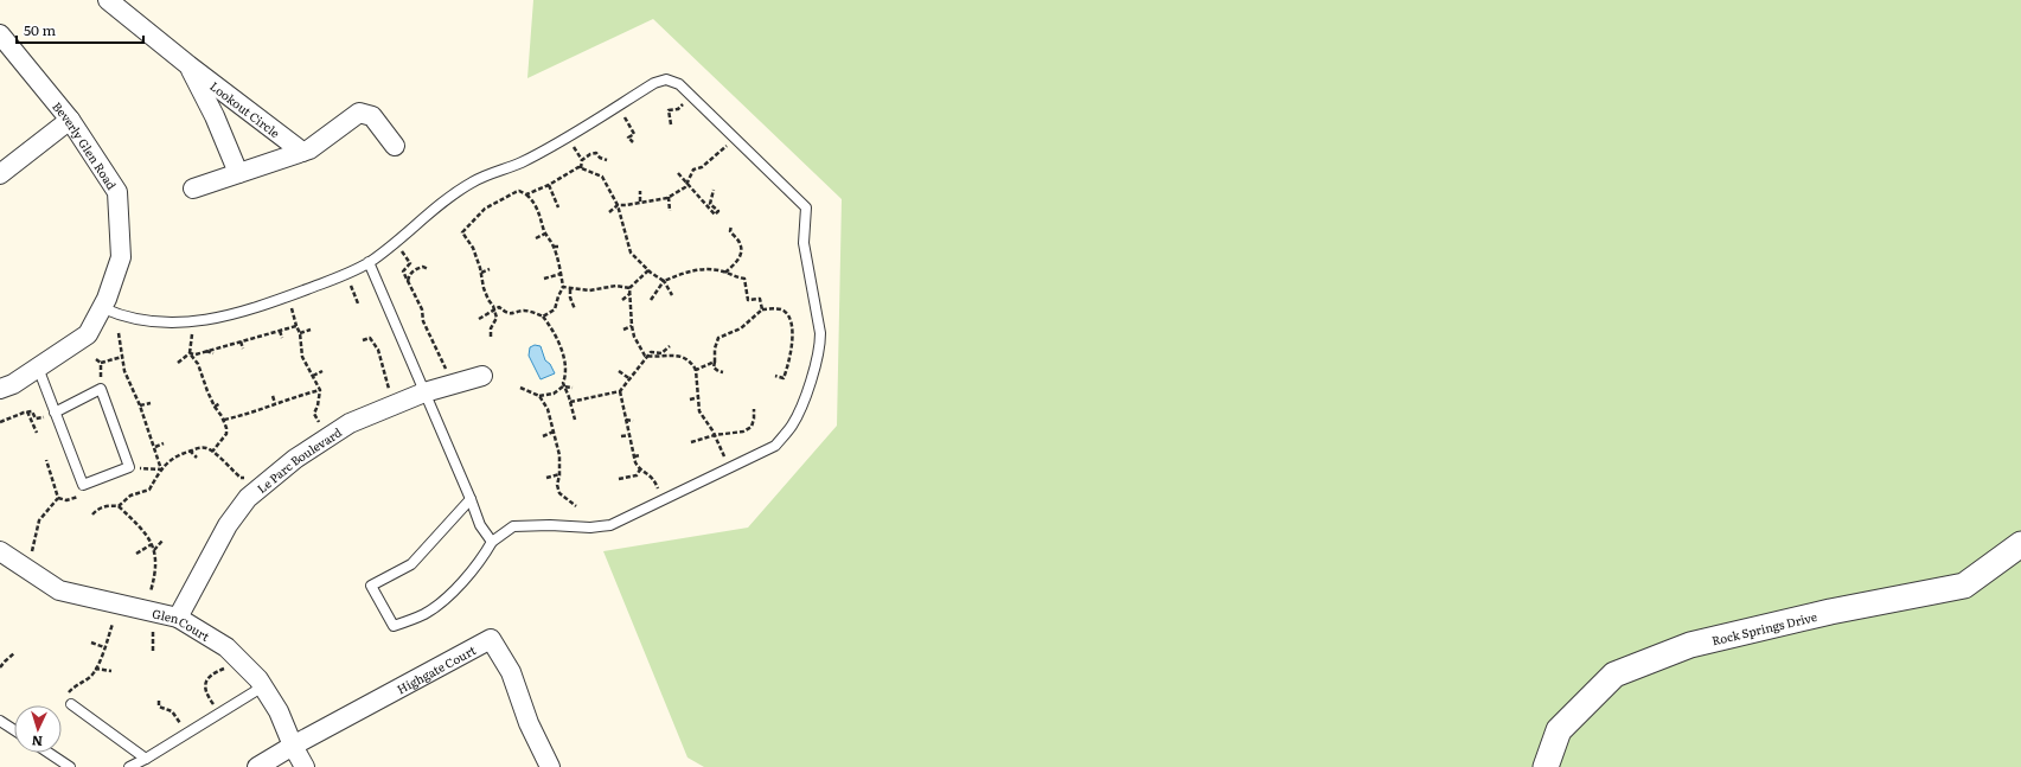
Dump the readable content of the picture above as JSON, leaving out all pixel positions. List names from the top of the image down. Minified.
{"streets":{"street":["Lookout Circle","Beverly Glen Road","Le Parc Boulevard","Glen Court","Rock Springs Drive","Highgate Court"]},"crossings":[["Le Parc Boulevard","Glen Court"],["Glen Court","Highgate Court"]],"scale_bar":"50 m","north":"bottom"}
